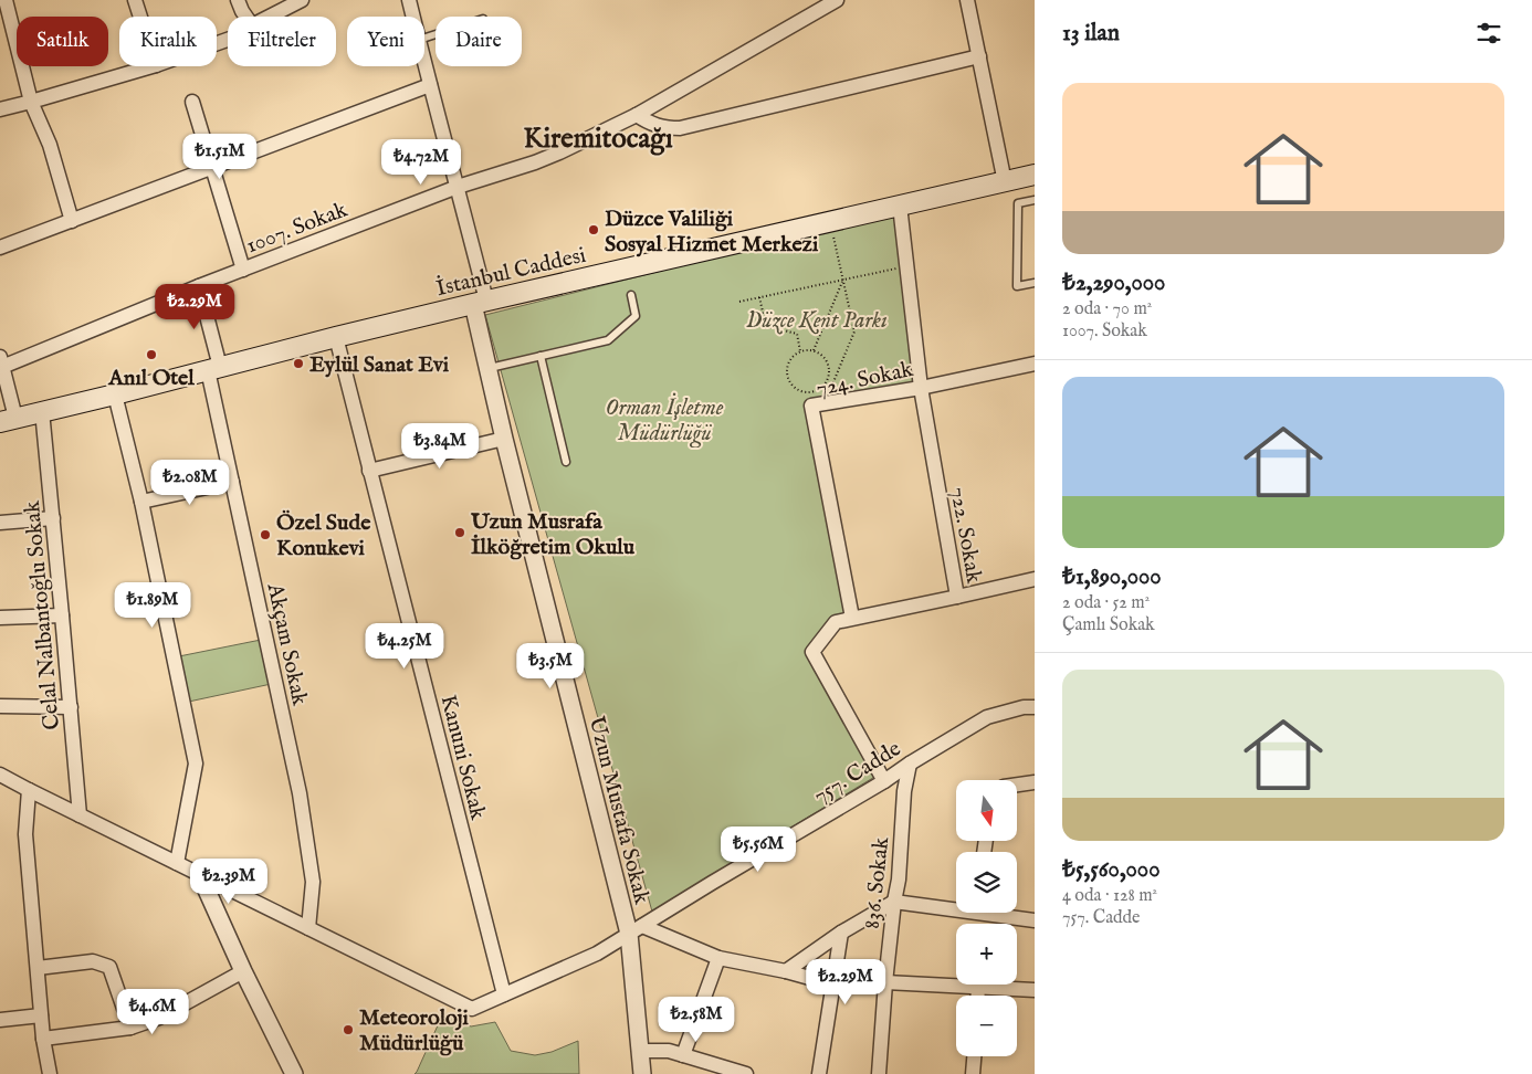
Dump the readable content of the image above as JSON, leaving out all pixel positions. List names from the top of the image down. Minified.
{"streets":{"main road":["İstanbul Caddesi"],"street":["1007. Sokak","724. Sokak","722. Sokak","Celal Nalbantoğlu Sokak","Akçam Sokak","Kanuni Sokak","757. Cadde","Uzun Mustafa Sokak","836. Sokak"]},"crossings":[["1007. Sokak","Akçam Sokak"],["İstanbul Caddesi","722. Sokak"],["İstanbul Caddesi","Celal Nalbantoğlu Sokak"],["İstanbul Caddesi","Akçam Sokak"],["İstanbul Caddesi","Kanuni Sokak"],["İstanbul Caddesi","Uzun Mustafa Sokak"],["724. Sokak","722. Sokak"],["722. Sokak","757. Cadde"],["Akçam Sokak","757. Cadde"],["Kanuni Sokak","757. Cadde"],["757. Cadde","Uzun Mustafa Sokak"],["757. Cadde","836. Sokak"]],"districts":["Kiremitocağı"],"parks":["Düzce Kent Parkı","Orman İşletme Müdürlüğü"],"places":["Düzce Valiliği Sosyal Hizmet Merkezi","Anıl Otel","Eylül Sanat Evi","Uzun Musrafa İlköğretim Okulu","Özel Sude Konukevi","Meteoroloji Müdürlüğü"],"north":"bottom","page":{"heading":"13 ilan","chip":["Satılık","Kiralık","Filtreler","Yeni","Daire"],"list":[{"name":"₺2,290,000","note":"2 oda · 70 m² · 1007. Sokak"},{"name":"₺1,890,000","note":"2 oda · 52 m² · Çamlı Sokak"},{"name":"₺5,560,000","note":"4 oda · 128 m² · 757. Cadde"}],"price":["₺1.51M","₺4.72M","₺2.29M","₺3.84M","₺2.08M","₺1.89M","₺4.25M","₺3.5M","₺5.56M","₺2.39M","₺2.29M","₺4.6M","₺2.58M"],"map_buttons":["+","−"]}}
